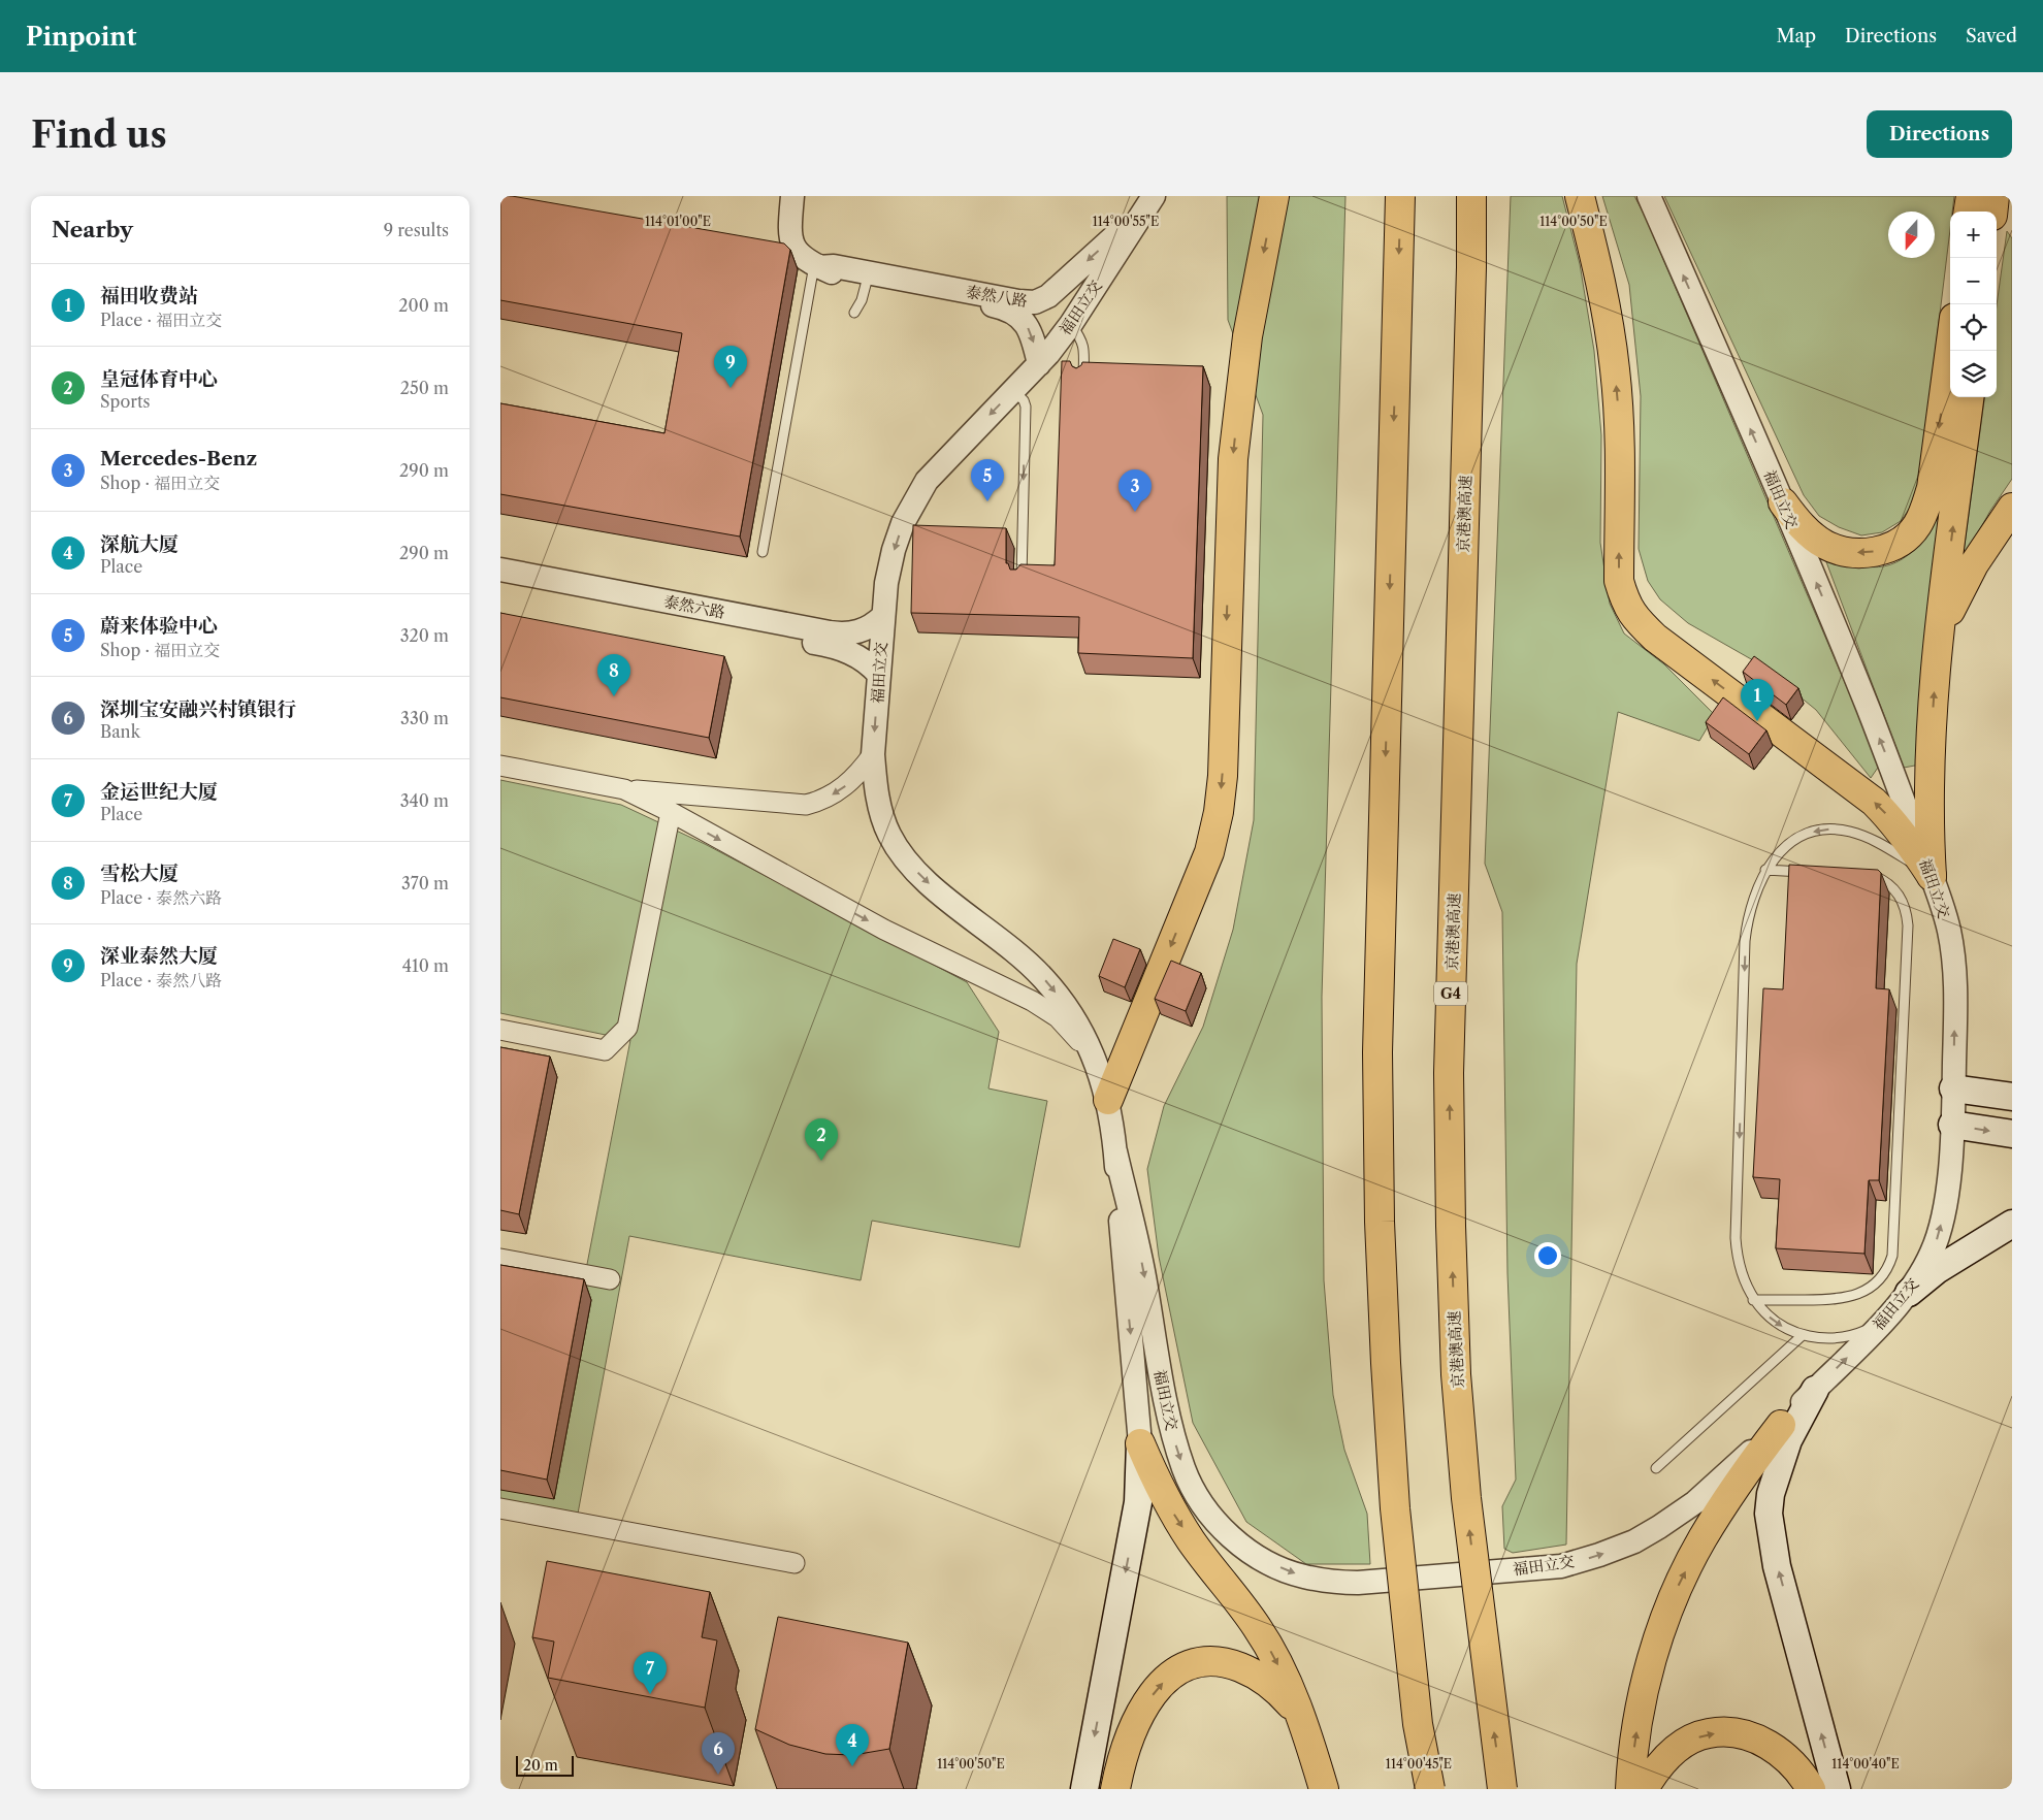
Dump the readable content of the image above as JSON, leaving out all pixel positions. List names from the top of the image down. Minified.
{"streets":{"main road":["京港澳高速","G4"],"street":["泰然八路","福田立交","泰然六路"]},"crossings":[["泰然八路","福田立交"],["福田立交","泰然六路"]],"scale_bar":"20 m","north":"bottom","page":{"header":"Pinpoint","nav":["Map","Directions","Saved"],"buttons":"Directions","title":"Find us","heading":["Nearby","9 results"],"map_buttons":["+","−"],"list":[{"mark":"1","name":"福田收费站","note":"Place · 福田立交","value":"200 m"},{"mark":"2","name":"皇冠体育中心","note":"Sports","value":"250 m"},{"mark":"3","name":"Mercedes-Benz","note":"Shop · 福田立交","value":"290 m"},{"mark":"4","name":"深航大厦","note":"Place","value":"290 m"},{"mark":"5","name":"蔚来体验中心","note":"Shop · 福田立交","value":"320 m"},{"mark":"6","name":"深圳宝安融兴村镇银行","note":"Bank","value":"330 m"},{"mark":"7","name":"金运世纪大厦","note":"Place","value":"340 m"},{"mark":"8","name":"雪松大厦","note":"Place · 泰然六路","value":"370 m"},{"mark":"9","name":"深业泰然大厦","note":"Place · 泰然八路","value":"410 m"}],"pins":["9","5","3","8","1","2","7","4","6"],"scale":"20 m"},"coordinates":["114°01'00\"E","114°00'55\"E","114°00'50\"E","114°00'45\"E","114°00'40\"E"]}
